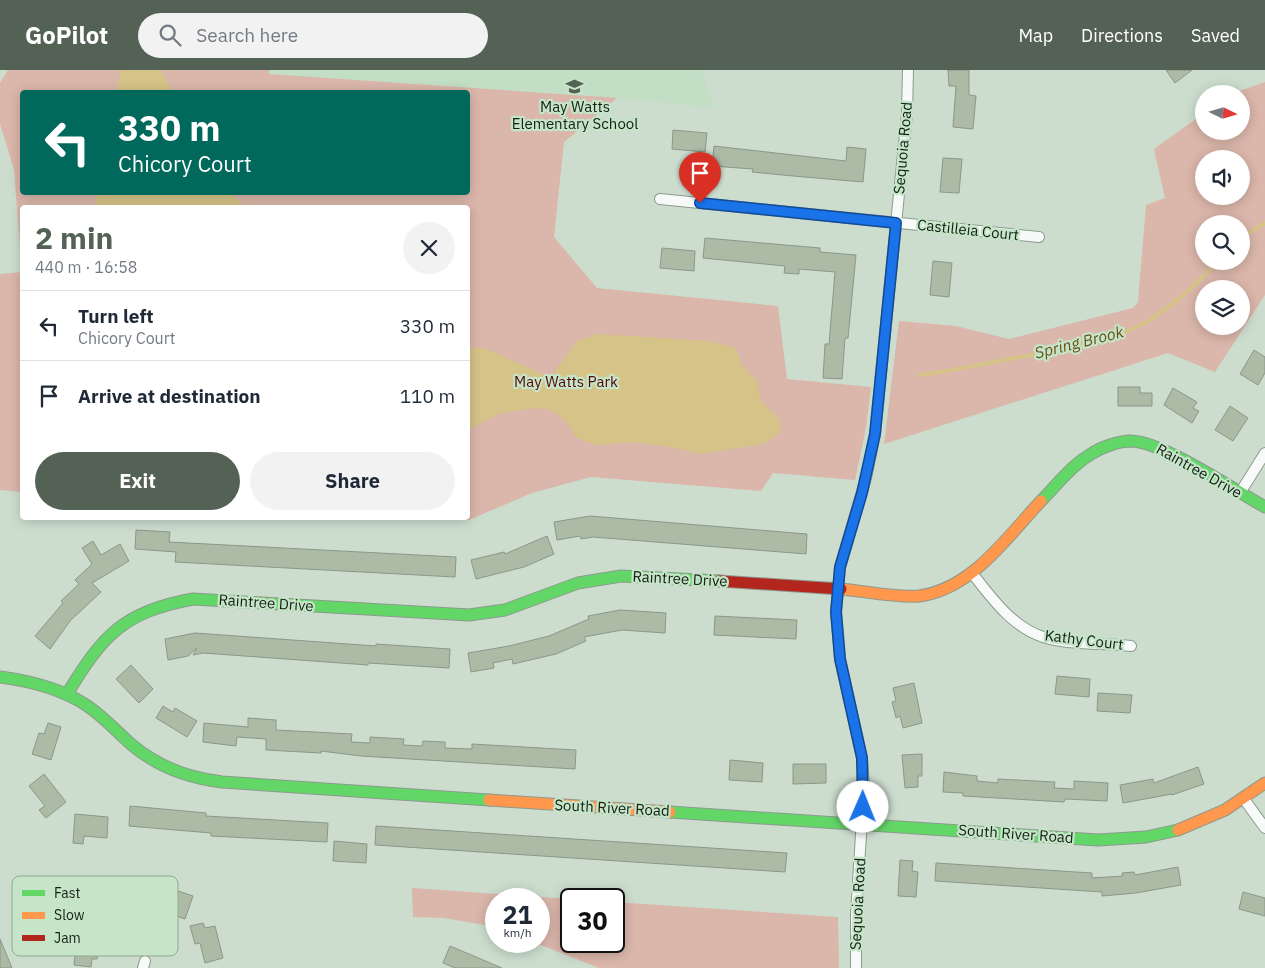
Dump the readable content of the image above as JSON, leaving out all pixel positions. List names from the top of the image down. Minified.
{"streets":{"street":["Sequoia Road","Castilleia Court","Raintree Drive","Kathy Court","South River Road"]},"crossings":[["Sequoia Road","Castilleia Court"],["Sequoia Road","Raintree Drive"],["Sequoia Road","South River Road"],["Raintree Drive","Kathy Court"],["Raintree Drive","South River Road"]],"water":["Spring Brook"],"parks":["May Watts Park"],"places":{"school or university":["May Watts Elementary School"]},"legend":["Fast","Slow","Jam"],"north":"right","page":{"header":"GoPilot","search":"Search here","nav":["Map","Directions","Saved"],"turn":["330 m","Chicory Court"],"heading":["2 min","440 m · 16:58"],"list":[{"name":"Turn left","note":"Chicory Court","value":"330 m"},{"name":"Arrive at destination","value":"110 m"}],"buttons":["Exit","Share"],"speed":"21 km/h","limit":"30"}}
